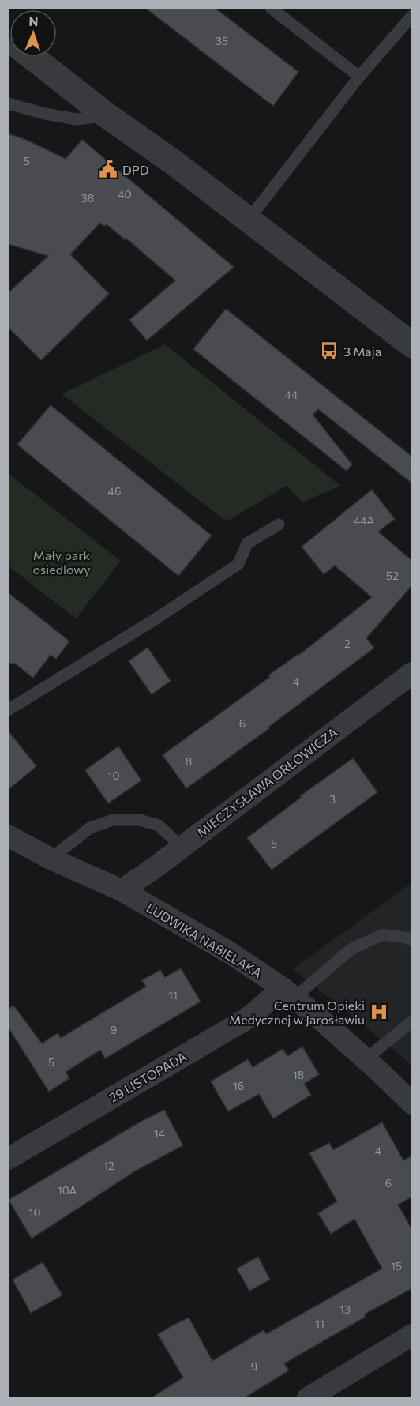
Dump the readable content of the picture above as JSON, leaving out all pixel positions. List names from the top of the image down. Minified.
{"streets":{"street":["MIECZYSŁAWA ORŁOWICZA","LUDWIKA NABIELAKA","29 LISTOPADA"]},"crossings":[["MIECZYSŁAWA ORŁOWICZA","LUDWIKA NABIELAKA"],["LUDWIKA NABIELAKA","29 LISTOPADA"]],"parks":["Mały park osiedlowy"],"places":{"public building":["DPD"],"bus stop":["3 Maja"],"hospital":["Centrum Opieki Medycznej w Jarosławiu"]},"house_numbers":["35","5","40","38","44","46","44A","52","2","4","6","8","10","3","5","11","9","5","18","16","14","4","12","6","10A","10","15","13","11","9"],"north":"top"}
